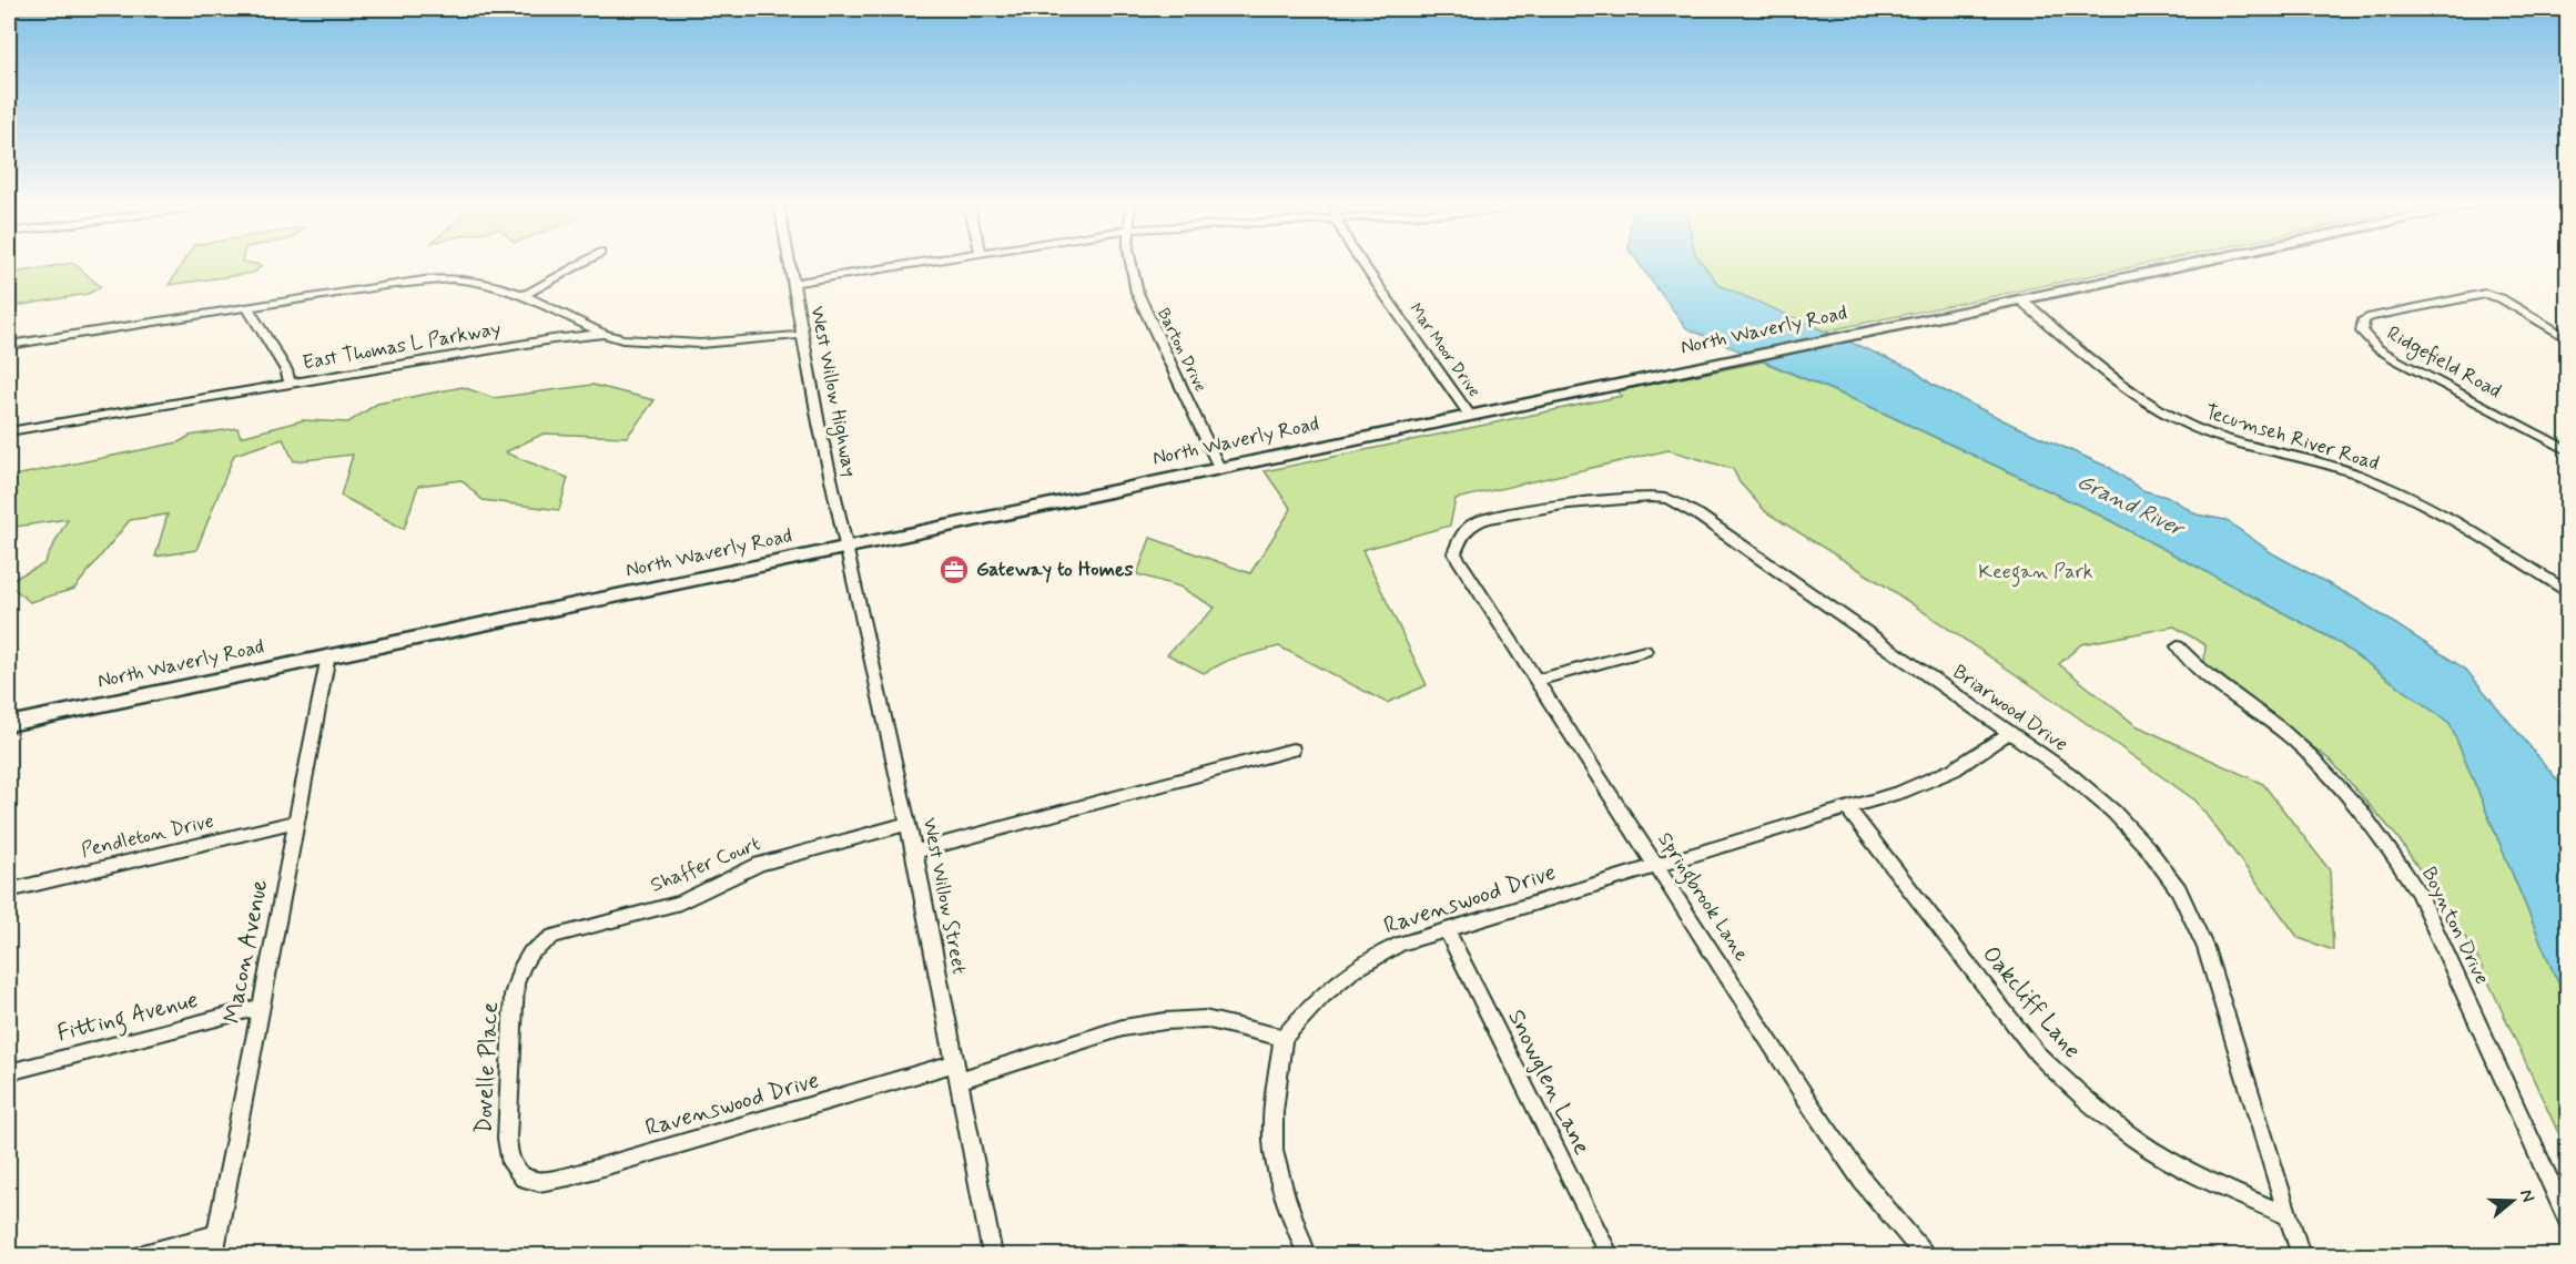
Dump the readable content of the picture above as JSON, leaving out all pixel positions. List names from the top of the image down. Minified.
{"streets":{"main road":["North Waverly Road"],"street":["East Thomas L Parkway","Barton Drive","Mar Moor Drive","Ridgefield Road","West Willow Highway","Tecumseh River Road","Briarwood Drive","Pendleton Drive","Shaffer Court","West Willow Street","Springbrook Lane","Ravenswood Drive","Boynton Drive","Macon Avenue","Oakcliff Lane","Fitting Avenue","Dovelle Place","Snowglen Lane"]},"crossings":[["North Waverly Road","Barton Drive"],["North Waverly Road","Mar Moor Drive"],["North Waverly Road","West Willow Highway"],["North Waverly Road","Tecumseh River Road"],["North Waverly Road","West Willow Street"],["North Waverly Road","Macon Avenue"],["East Thomas L Parkway","West Willow Highway"],["West Willow Highway","West Willow Street"],["Briarwood Drive","Springbrook Lane"],["Briarwood Drive","Ravenswood Drive"],["Briarwood Drive","Oakcliff Lane"],["Pendleton Drive","Macon Avenue"],["Shaffer Court","West Willow Street"],["Shaffer Court","Dovelle Place"],["West Willow Street","Ravenswood Drive"],["Springbrook Lane","Ravenswood Drive"],["Ravenswood Drive","Oakcliff Lane"],["Ravenswood Drive","Dovelle Place"],["Ravenswood Drive","Snowglen Lane"],["Macon Avenue","Fitting Avenue"]],"water":["Grand River"],"parks":["Keegan Park"],"places":{"office":["Gateway to Homes"]},"north":"right"}
